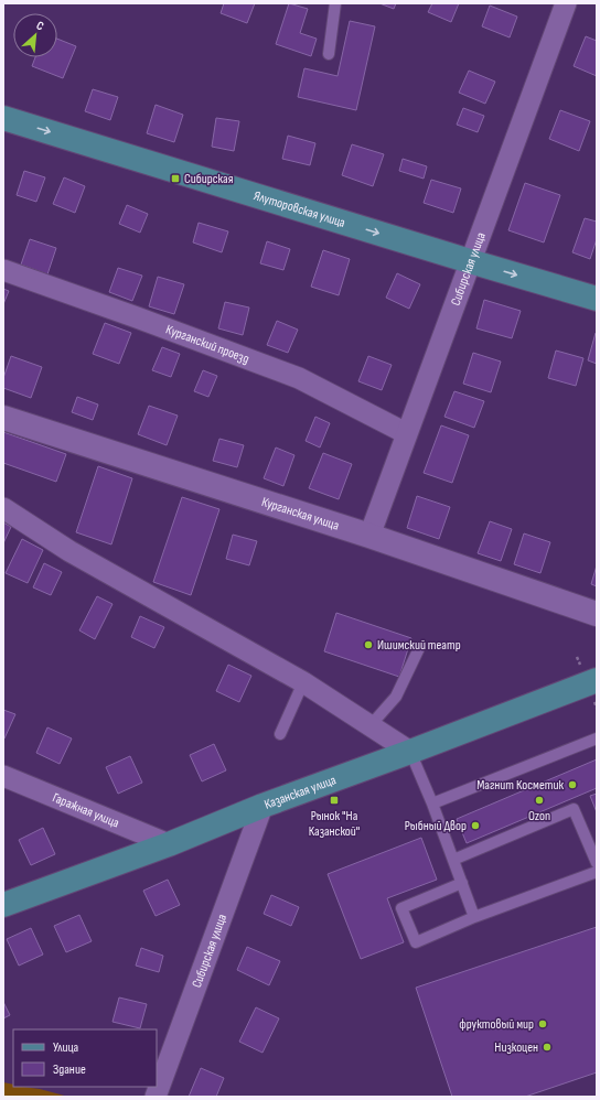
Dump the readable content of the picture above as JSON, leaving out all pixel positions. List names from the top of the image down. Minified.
{"streets":{"main road":["Ялуторовская улица","Курганская улица","Казанская улица"],"street":["Сибирская улица","Курганский проезд","Гаражная улица"]},"crossings":[["Ялуторовская улица","Сибирская улица"],["Сибирская улица","Курганский проезд"],["Сибирская улица","Курганская улица"],["Сибирская улица","Казанская улица"],["Казанская улица","Гаражная улица"]],"one_way":["Ялуторовская улица"],"places":{"transit":["Сибирская","Рынок \"На Казанской\""],"other":["Ишимский театр","Магнит Косметик","Ozon","Рыбный Двор","фруктовый мир","Низкоцен"]},"legend":["Улица","Здание"],"north":"top right"}
